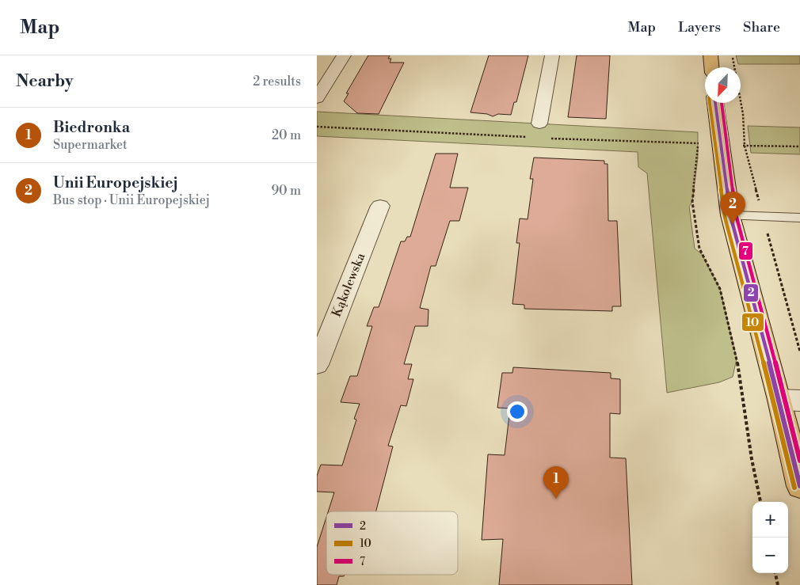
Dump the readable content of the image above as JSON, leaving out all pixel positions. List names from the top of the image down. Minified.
{"streets":{"street":["Kąkolewska"]},"lines":["transit line 2","transit line 10","transit line 7"],"legend":["2","10","7"],"north":"bottom left","page":{"header":"Map","nav":["Map","Layers","Share"],"heading":["Nearby","2 results"],"list":[{"mark":"1","name":"Biedronka","note":"Supermarket","value":"20 m"},{"mark":"2","name":"Unii Europejskiej","note":"Bus stop · Unii Europejskiej","value":"90 m"}],"pins":["2","1"],"map_buttons":["+","−"]}}
